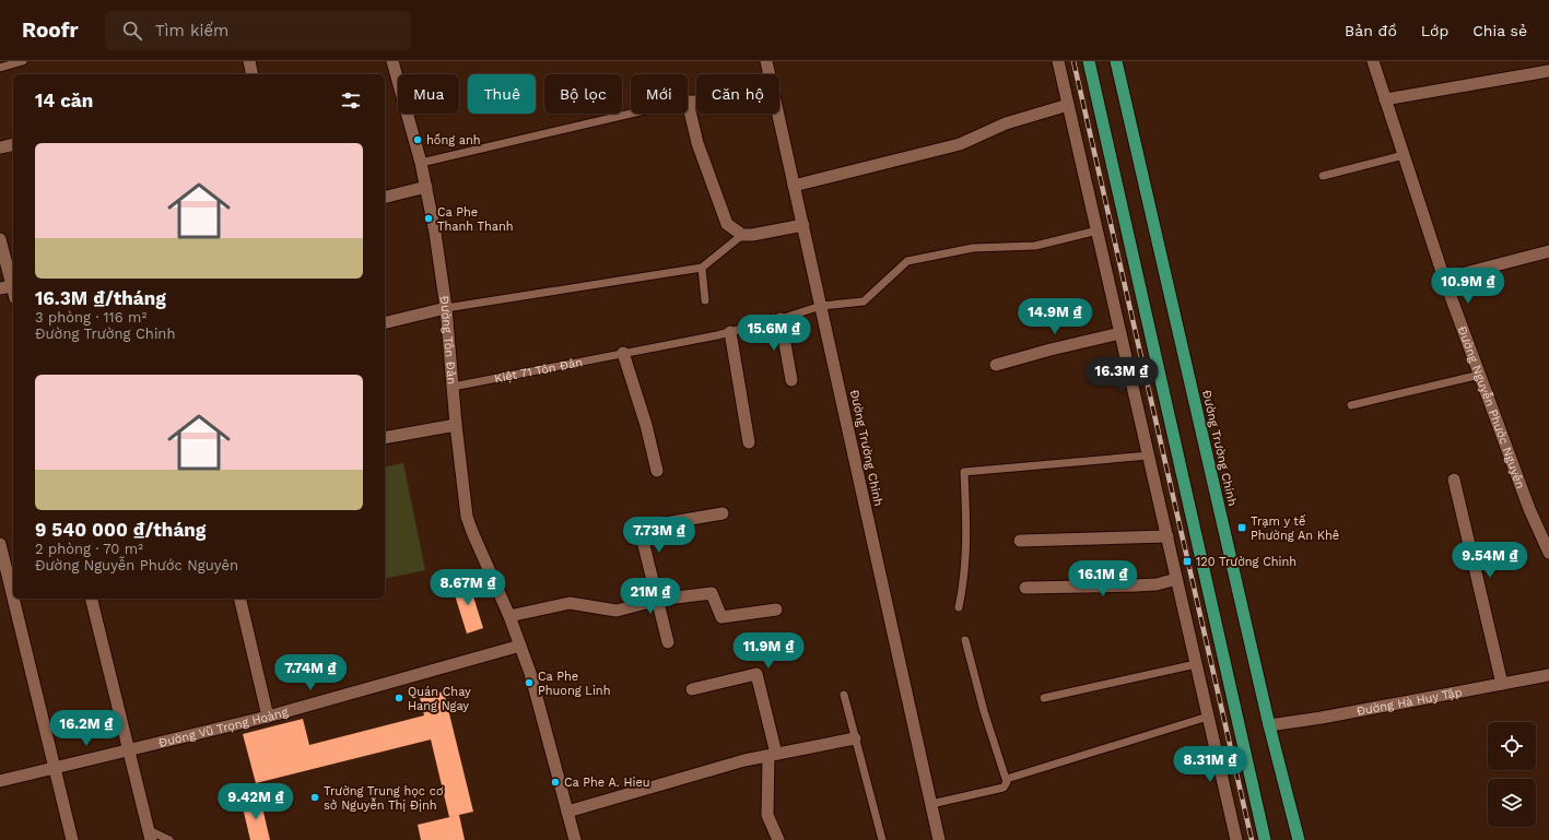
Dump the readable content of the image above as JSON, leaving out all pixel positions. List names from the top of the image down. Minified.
{"streets":{"highway":["Đường Trường Chinh"],"street":["Đường Tôn Đản","Đường Nguyễn Phước Nguyên","Đường Hà Huy Tập","Đường Vũ Trọng Hoàng"],"lane":["Kiệt 71 Tôn Đản"]},"crossings":[["Đường Tôn Đản","Kiệt 71 Tôn Đản"],["Đường Tôn Đản","Đường Vũ Trọng Hoàng"],["Kiệt 71 Tôn Đản","Đường Trường Chinh"],["Đường Trường Chinh","Đường Hà Huy Tập"]],"places":{"other":["hồng anh","Ca Phe Thanh Thanh","Ca Phe Phuong Linh","Quán Chay Hang Ngay","Ca Phe A. Hieu","Trường Trung học cơ sở Nguyễn Thị Định"],"transit":["Trạm y tế Phường An Khê","120 Trường Chinh"]},"page":{"header":"Roofr","search":"Tìm kiếm","nav":["Bản đồ","Lớp","Chia sẻ"],"chip":["Mua","Thuê","Bộ lọc","Mới","Căn hộ"],"heading":"14 căn","list":[{"name":"16.3M ₫/tháng","note":"3 phòng · 116 m² · Đường Trường Chinh"},{"name":"9 540 000 ₫/tháng","note":"2 phòng · 70 m² · Đường Nguyễn Phước Nguyên"}],"price":["10.9M ₫","14.9M ₫","15.6M ₫","16.3M ₫","7.73M ₫","9.54M ₫","16.1M ₫","8.67M ₫","21M ₫","11.9M ₫","7.74M ₫","16.2M ₫","8.31M ₫","9.42M ₫"]}}
